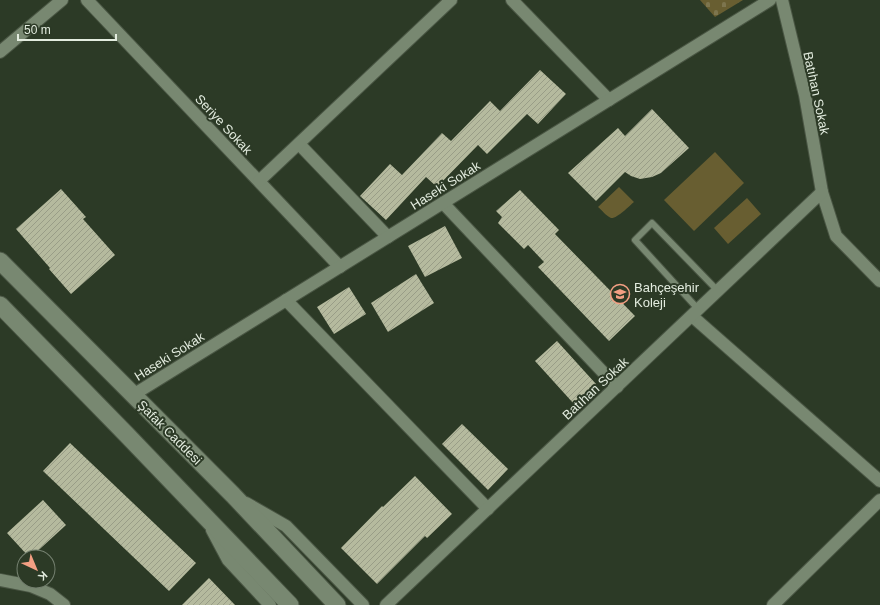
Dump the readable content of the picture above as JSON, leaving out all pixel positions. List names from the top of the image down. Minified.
{"streets":{"main road":["Şafak Caddesi"],"street":["Batıhan Sokak","Seriye Sokak","Haseki Sokak"]},"crossings":[["Seriye Sokak","Haseki Sokak"],["Haseki Sokak","Şafak Caddesi"]],"places":{"school or university":["Bahçeşehir Koleji"]},"scale_bar":"50 m","north":"bottom right"}
